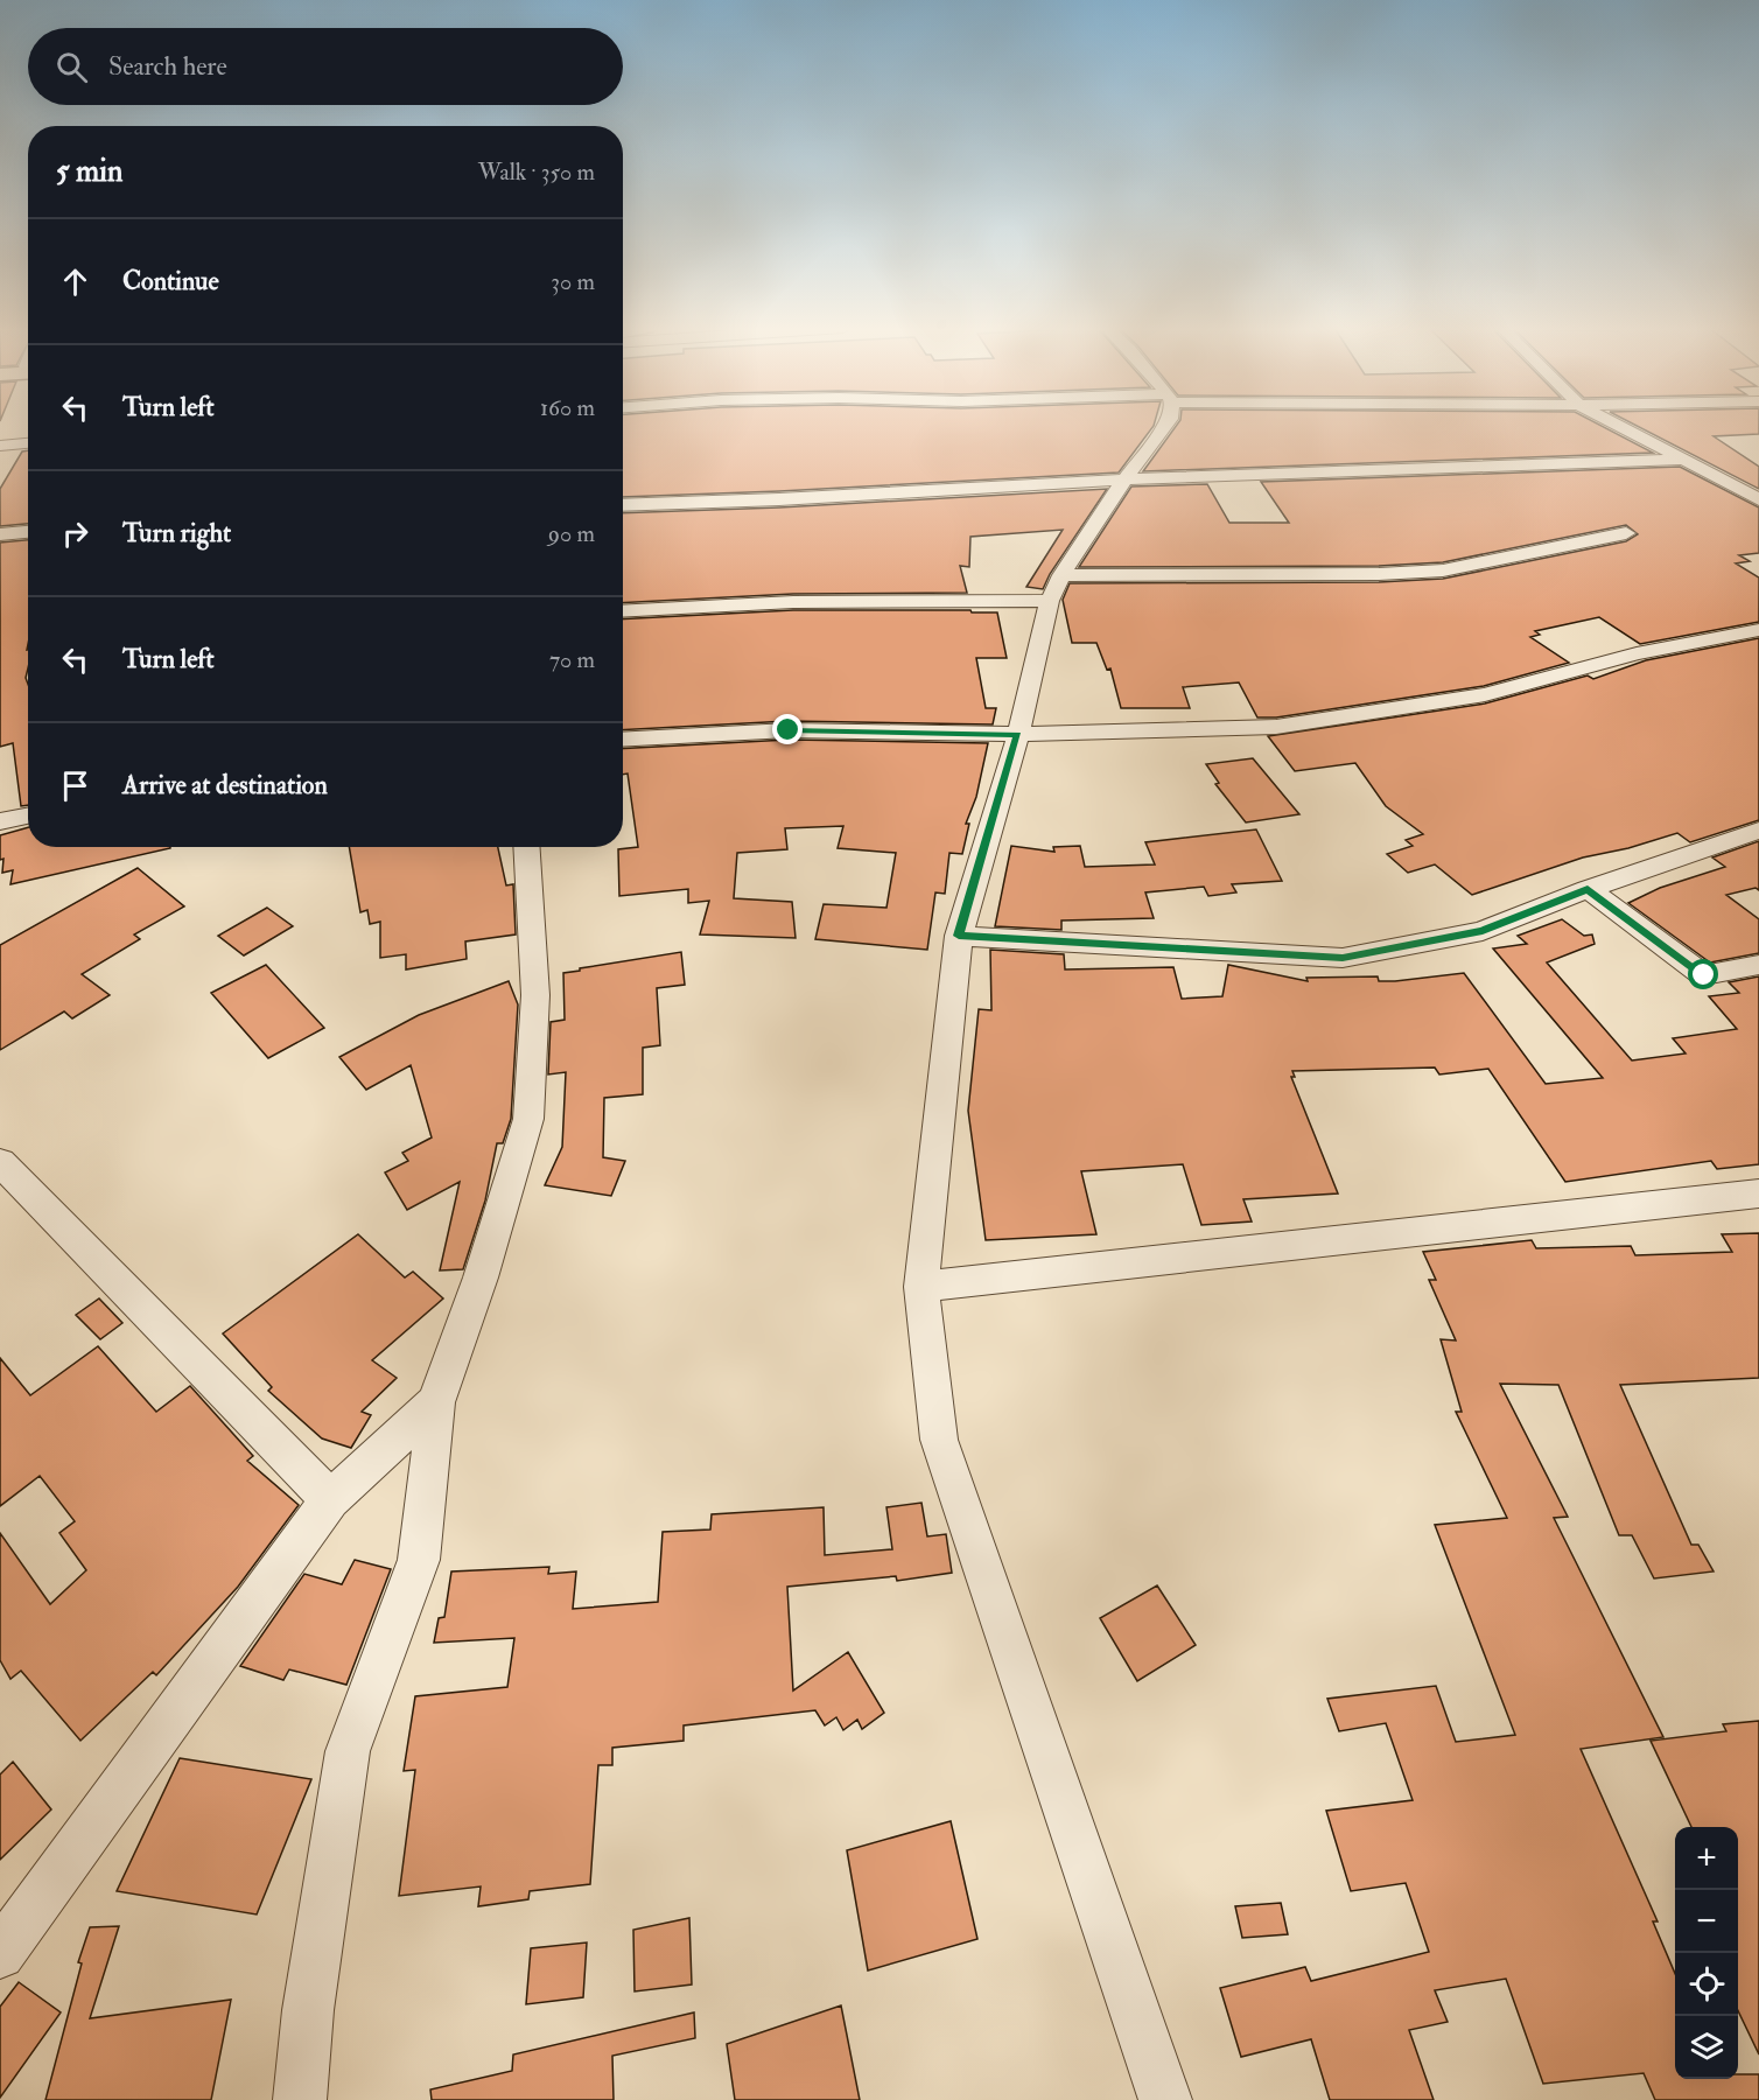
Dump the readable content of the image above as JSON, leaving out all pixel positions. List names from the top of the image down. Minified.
{"page":{"search":"Search here","heading":["5 min","Walk · 350 m"],"list":[["Continue","30 m"],["Turn left","160 m"],["Turn right","90 m"],["Turn left","70 m"],"Arrive at destination"],"map_buttons":["+","−"]}}
